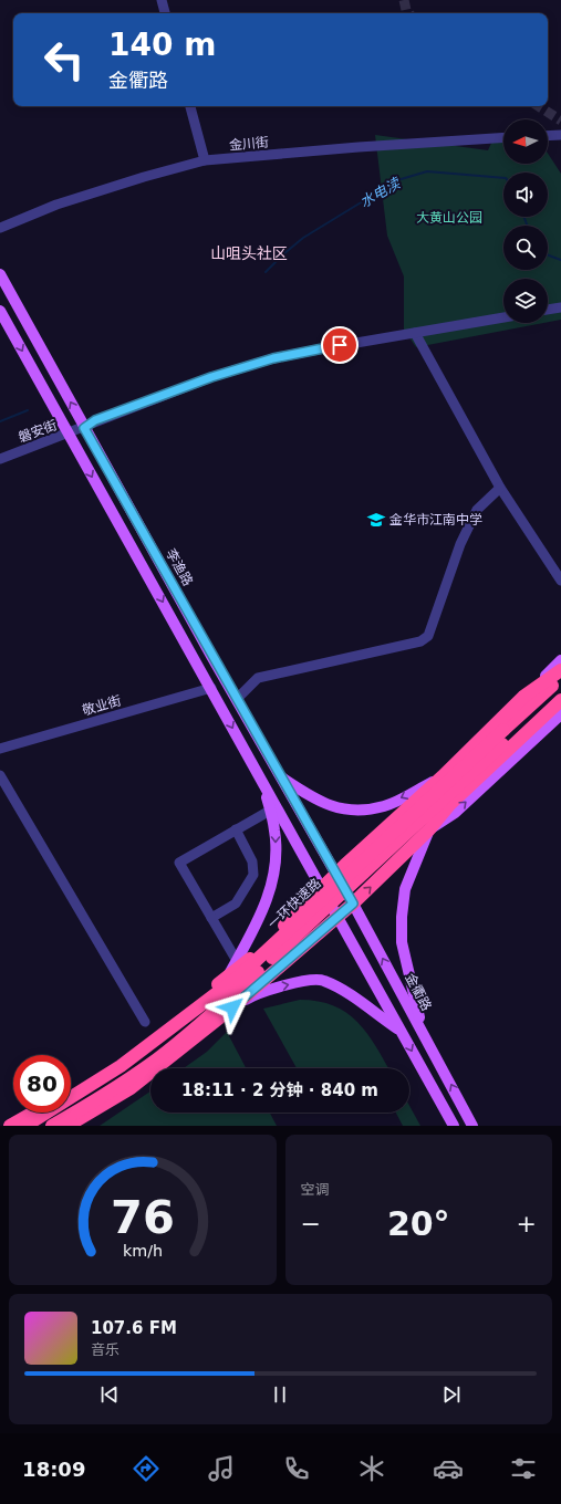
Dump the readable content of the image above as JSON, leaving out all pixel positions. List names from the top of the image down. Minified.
{"streets":{"highway":["一环快速路"],"main road":["李渔路","金衢路"],"street":["金川街","磐安街","敬业街"]},"crossings":[["磐安街","李渔路"],["李渔路","金衢路"]],"districts":["山咀头社区"],"water":["水电渎"],"parks":["大黄山公园"],"places":{"school or university":["金华市江南中学"]},"north":"left","page":{"turn":["140 m","金衢路"],"limit":"80","trip":"18:11 · 2 分钟 · 840 m","tile":"空调","heat":["−","20°","+"],"song":["107.6 FM","音乐"],"tabs":"18:09","gauge":["76","km/h"]}}
